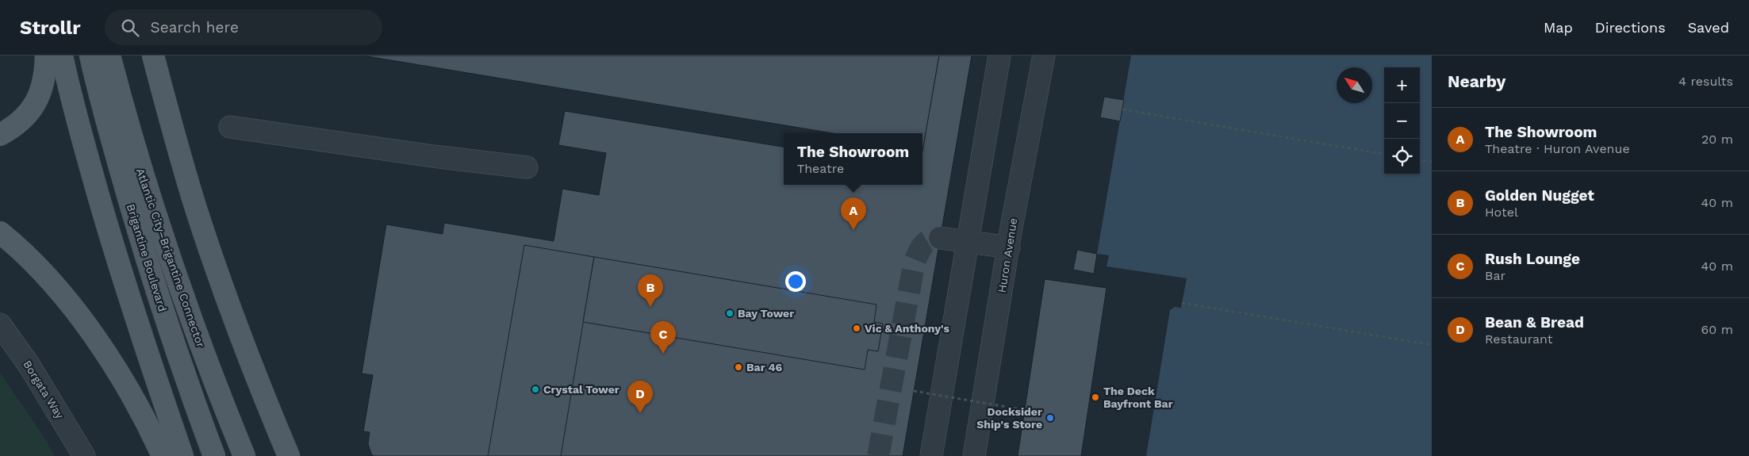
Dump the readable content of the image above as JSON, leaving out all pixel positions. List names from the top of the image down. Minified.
{"streets":{"main road":["Brigantine Boulevard","Atlantic City–Brigantine Connector"],"street":["Huron Avenue","Borgata Way"]},"places":["Bay Tower","Vic & Anthony's","Bar 46","Crystal Tower","The Deck Bayfront Bar","Docksider Ship's Store"],"north":"top left","page":{"header":"Strollr","search":"Search here","nav":["Map","Directions","Saved"],"heading":["Nearby","4 results"],"map_buttons":["+","−"],"list":[{"mark":"A","name":"The Showroom","note":"Theatre · Huron Avenue","value":"20 m"},{"mark":"B","name":"Golden Nugget","note":"Hotel","value":"40 m"},{"mark":"C","name":"Rush Lounge","note":"Bar","value":"40 m"},{"mark":"D","name":"Bean & Bread","note":"Restaurant","value":"60 m"}],"popup":["The Showroom","Theatre"],"pins":["A","B","C","D"]}}
